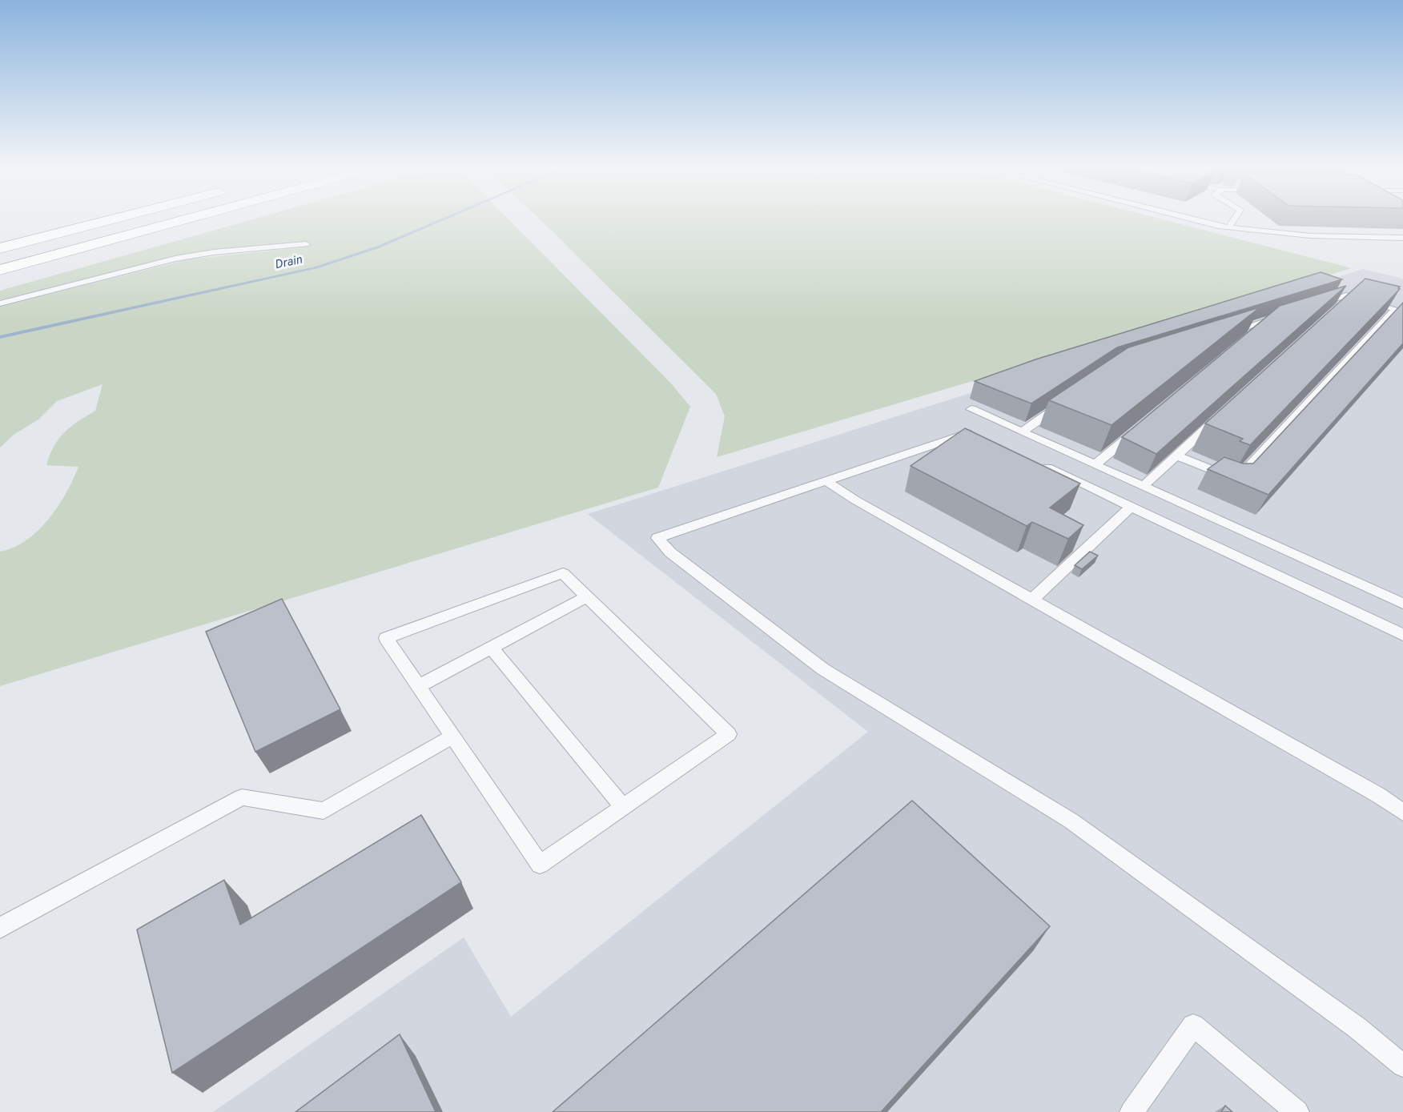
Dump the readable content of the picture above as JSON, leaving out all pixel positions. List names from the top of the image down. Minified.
{"water":["Drain"]}
